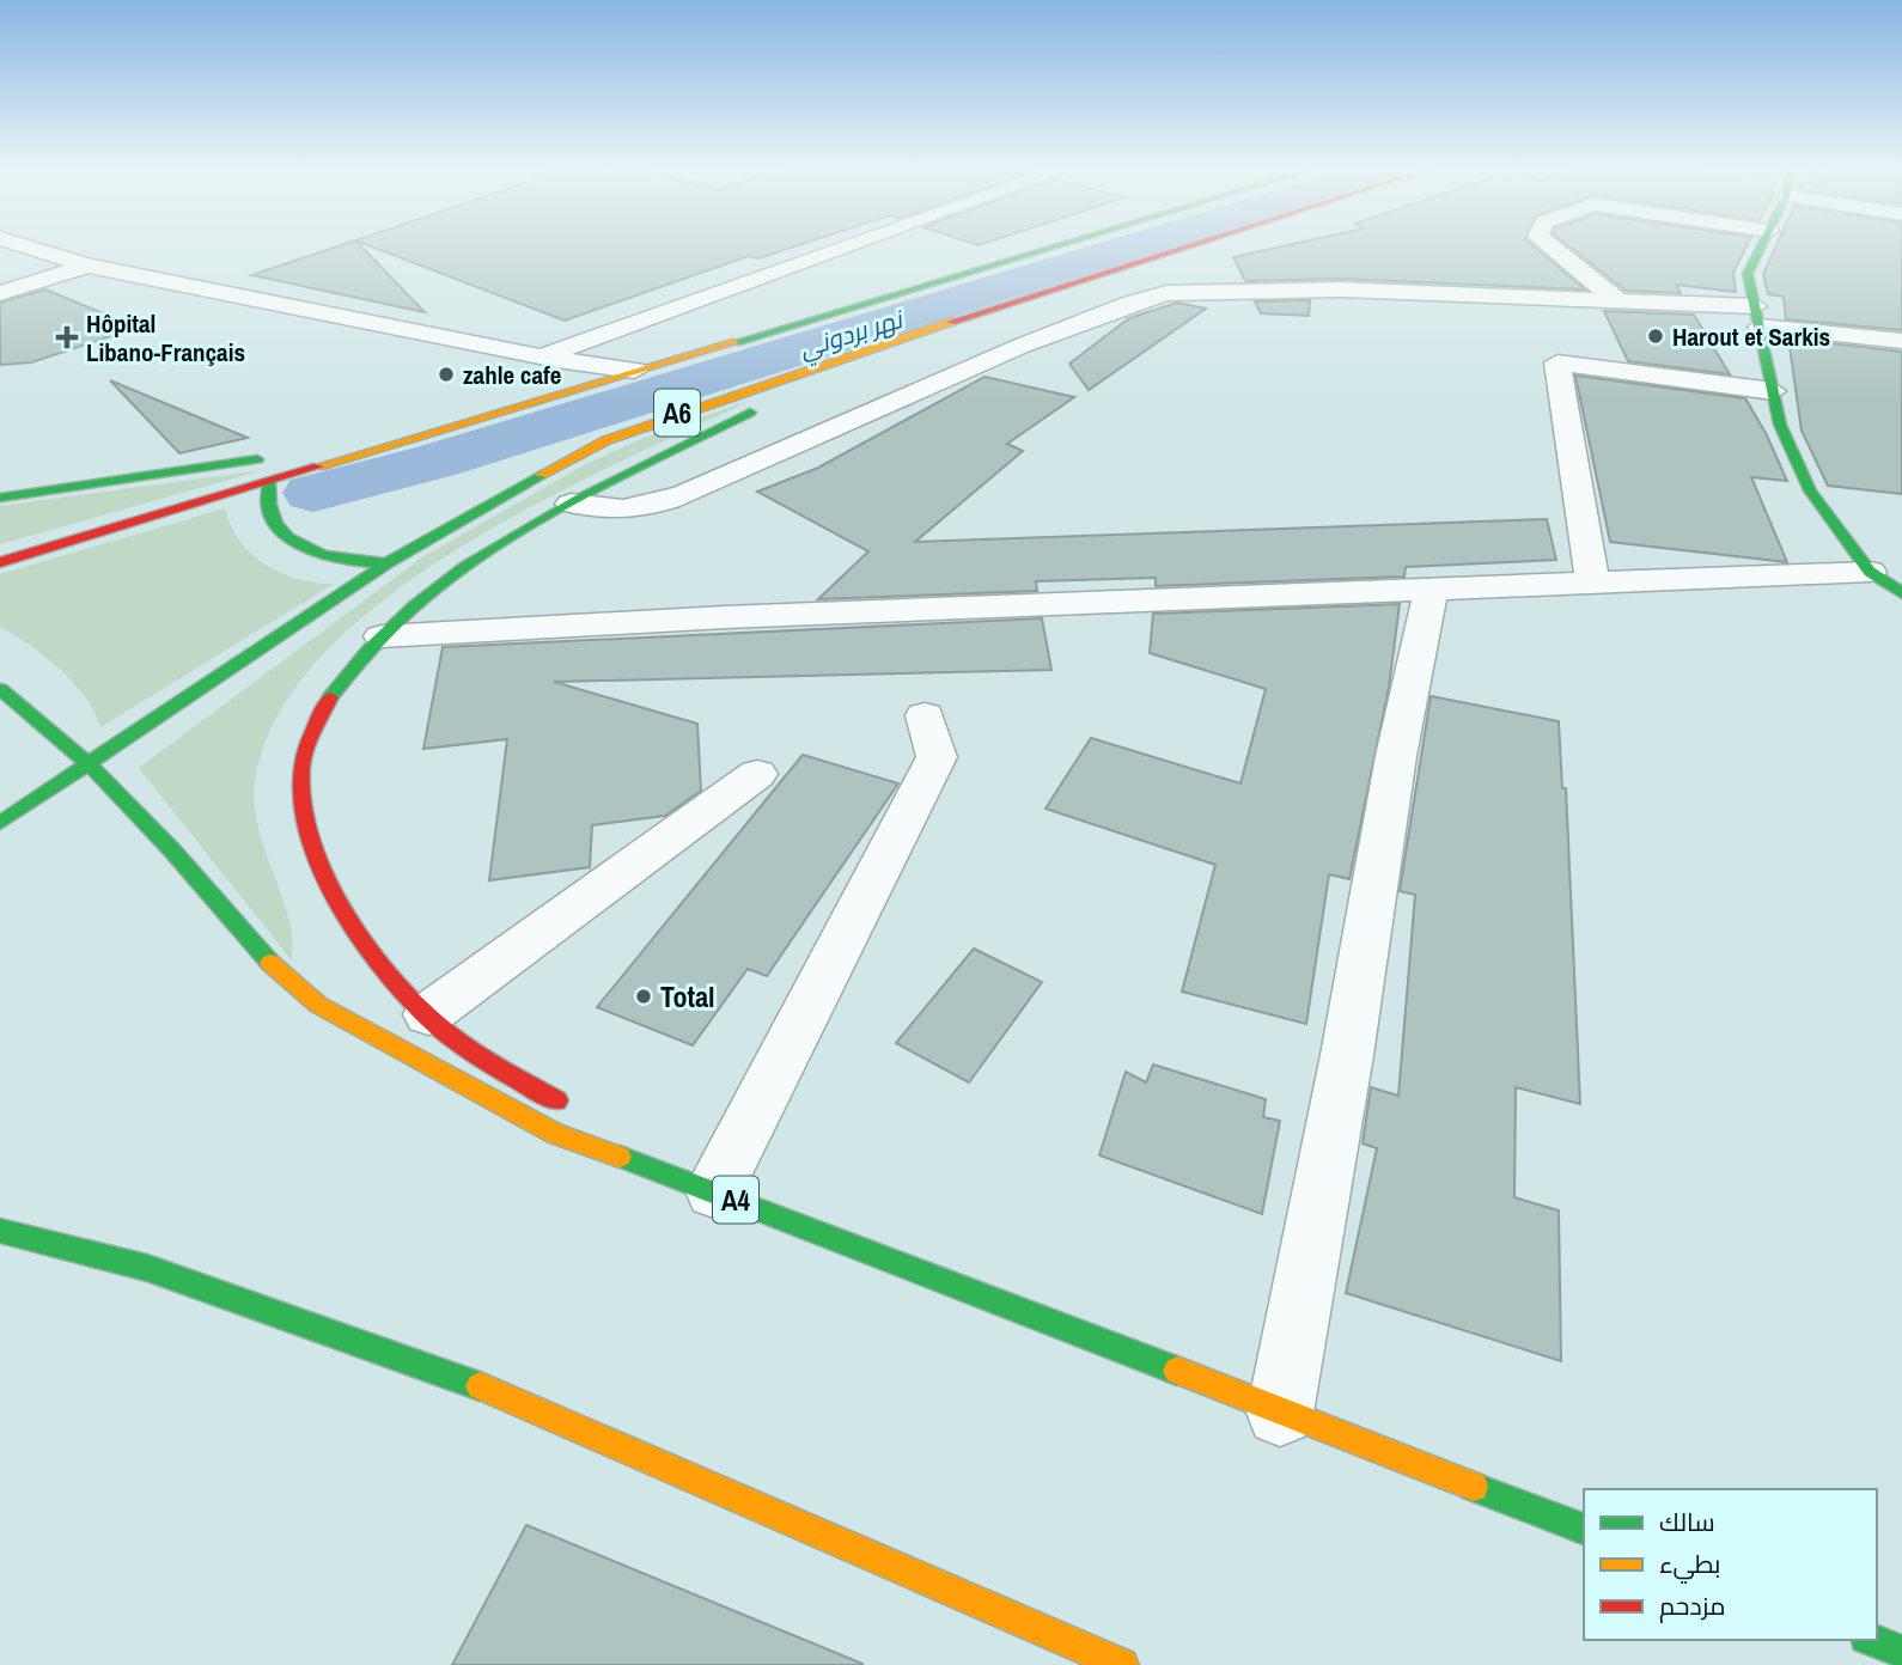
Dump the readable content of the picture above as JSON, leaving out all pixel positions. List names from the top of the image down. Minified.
{"streets":{"main road":["A6","A4"]},"crossings":[["A6","A4"]],"water":["نهر بردوني"],"places":{"other":["Harout et Sarkis","zahle cafe","Total"],"health":["Hôpital Libano-Français"]},"legend":["سالك","بطيء","مزدحم"]}
